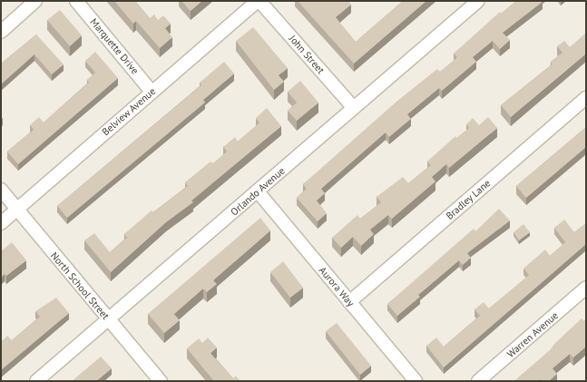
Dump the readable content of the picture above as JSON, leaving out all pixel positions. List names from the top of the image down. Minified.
{"streets":{"street":["Marquette Drive","John Street","Belview Avenue","Orlando Avenue","Bradley Lane","North School Street","Aurora Way","Warren Avenue"]},"crossings":[["Marquette Drive","Belview Avenue"],["John Street","Belview Avenue"],["John Street","Orlando Avenue"],["Belview Avenue","North School Street"],["Orlando Avenue","North School Street"],["Orlando Avenue","Aurora Way"],["Bradley Lane","Aurora Way"]]}
